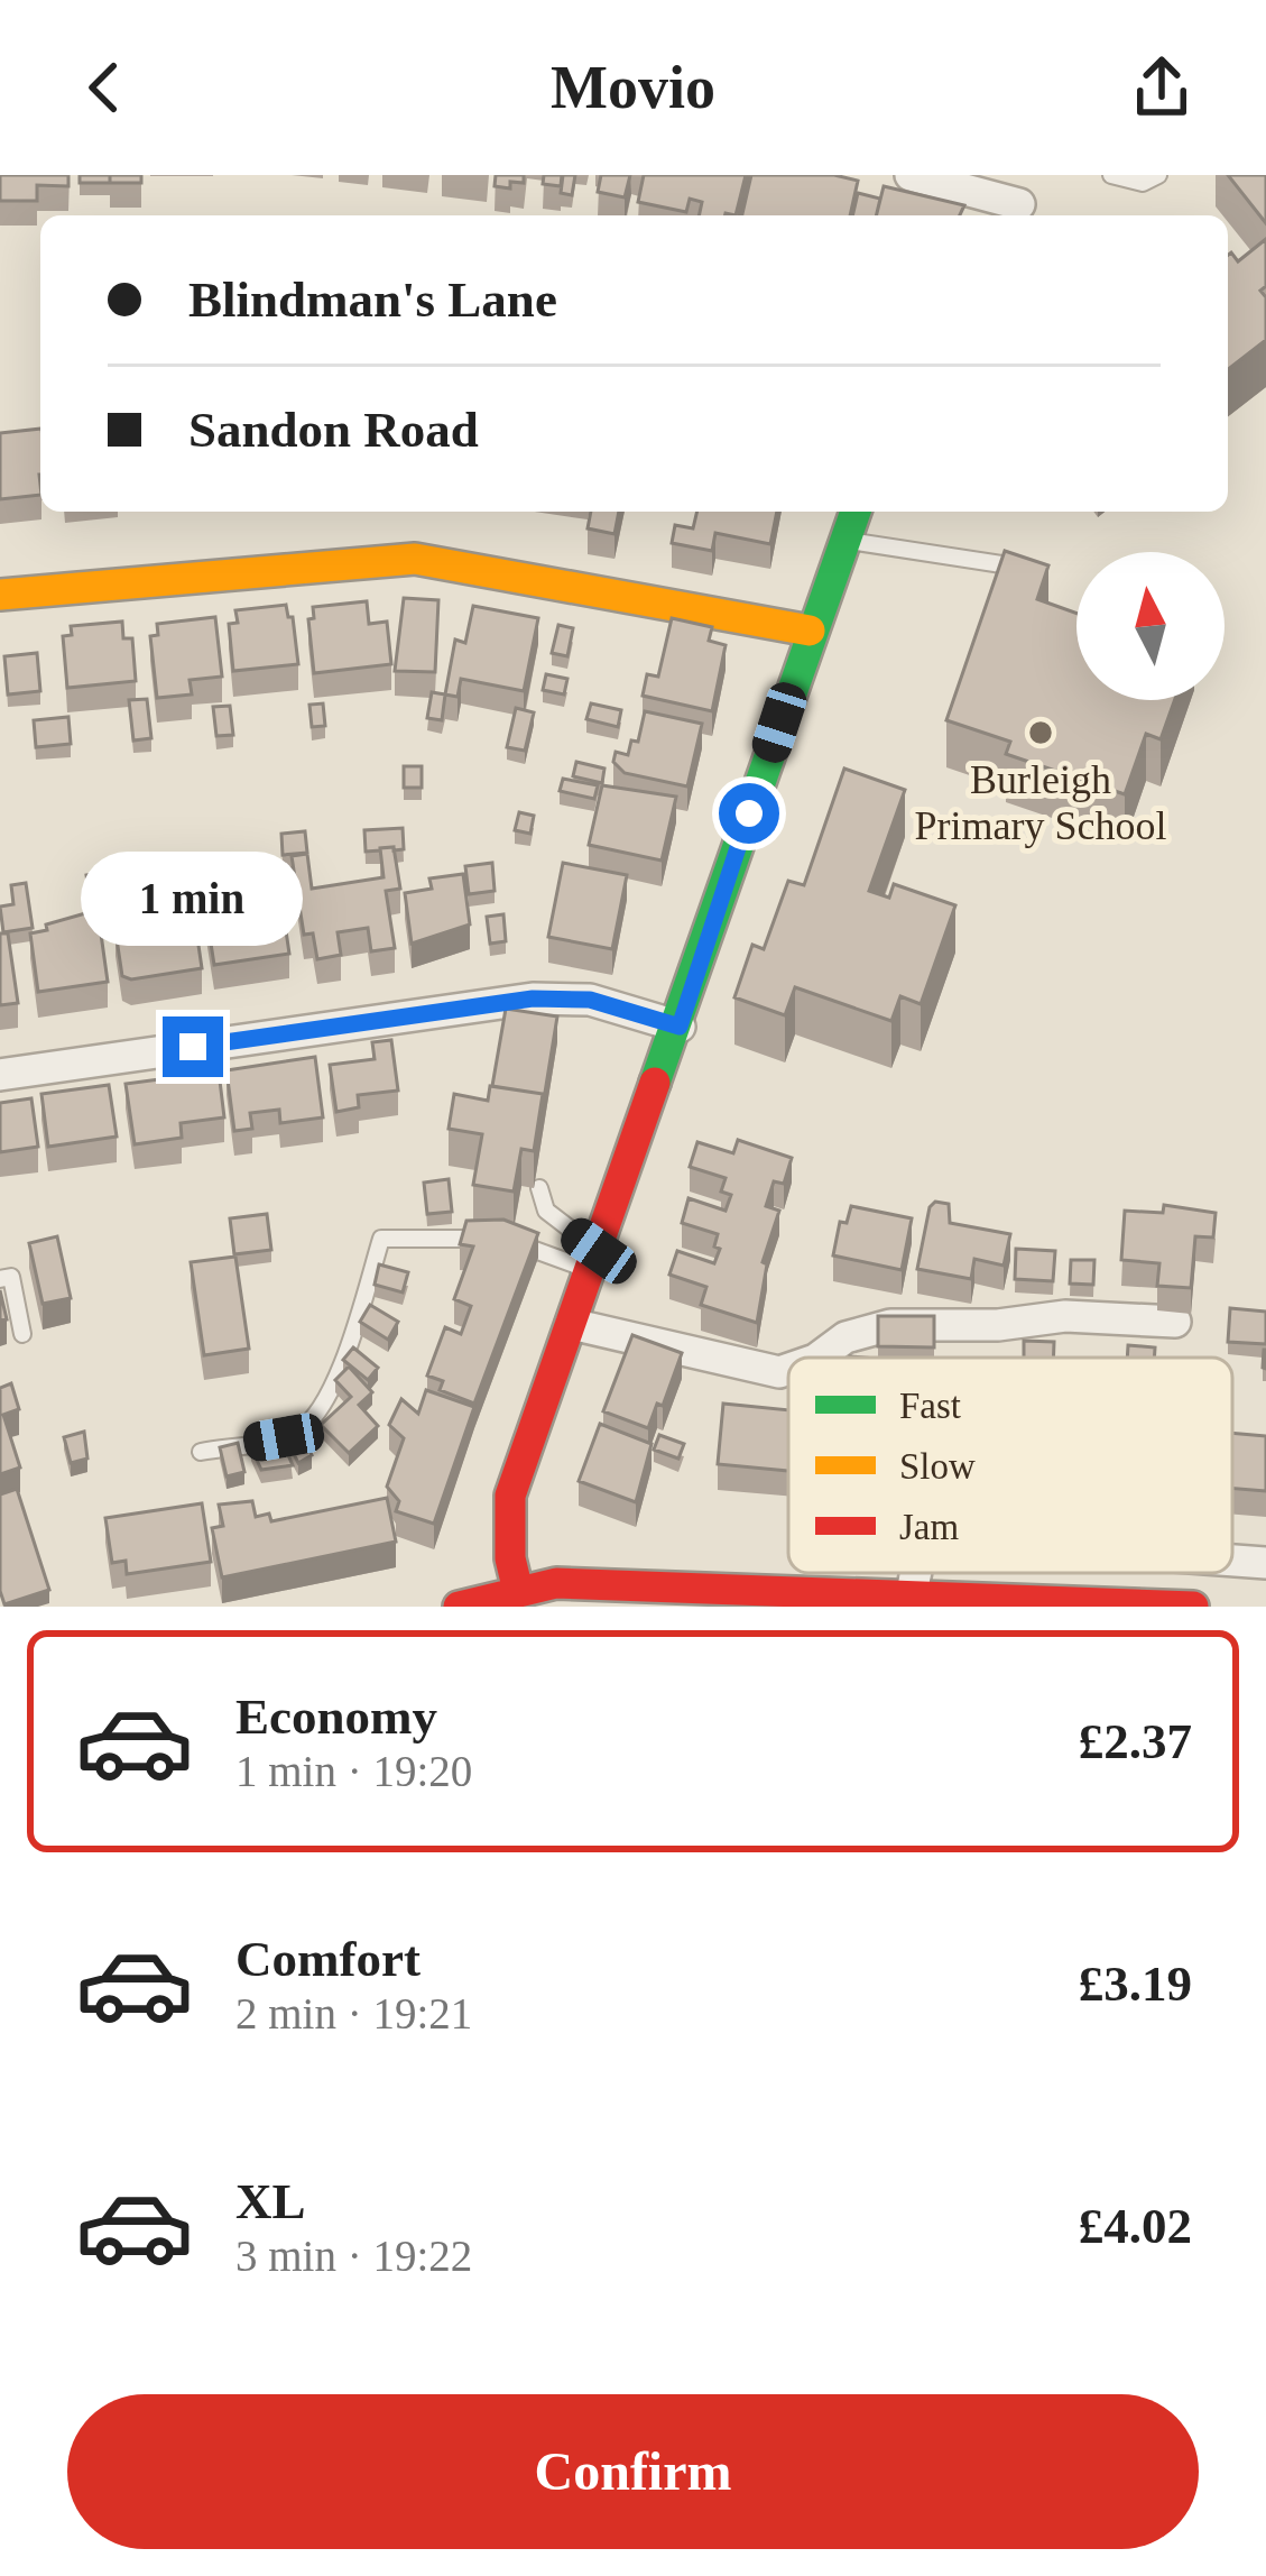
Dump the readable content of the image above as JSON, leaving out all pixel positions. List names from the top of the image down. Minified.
{"places":["Burleigh Primary School"],"legend":["Fast","Slow","Jam"],"north":"top","page":{"header":"Movio","banner":["Blindman's Lane","Sandon Road"],"bubble":"1 min","list":[{"name":"Economy","note":"1 min · 19:20","value":"£2.37"},{"name":"Comfort","note":"2 min · 19:21","value":"£3.19"},{"name":"XL","note":"3 min · 19:22","value":"£4.02"}],"buttons":"Confirm"}}
